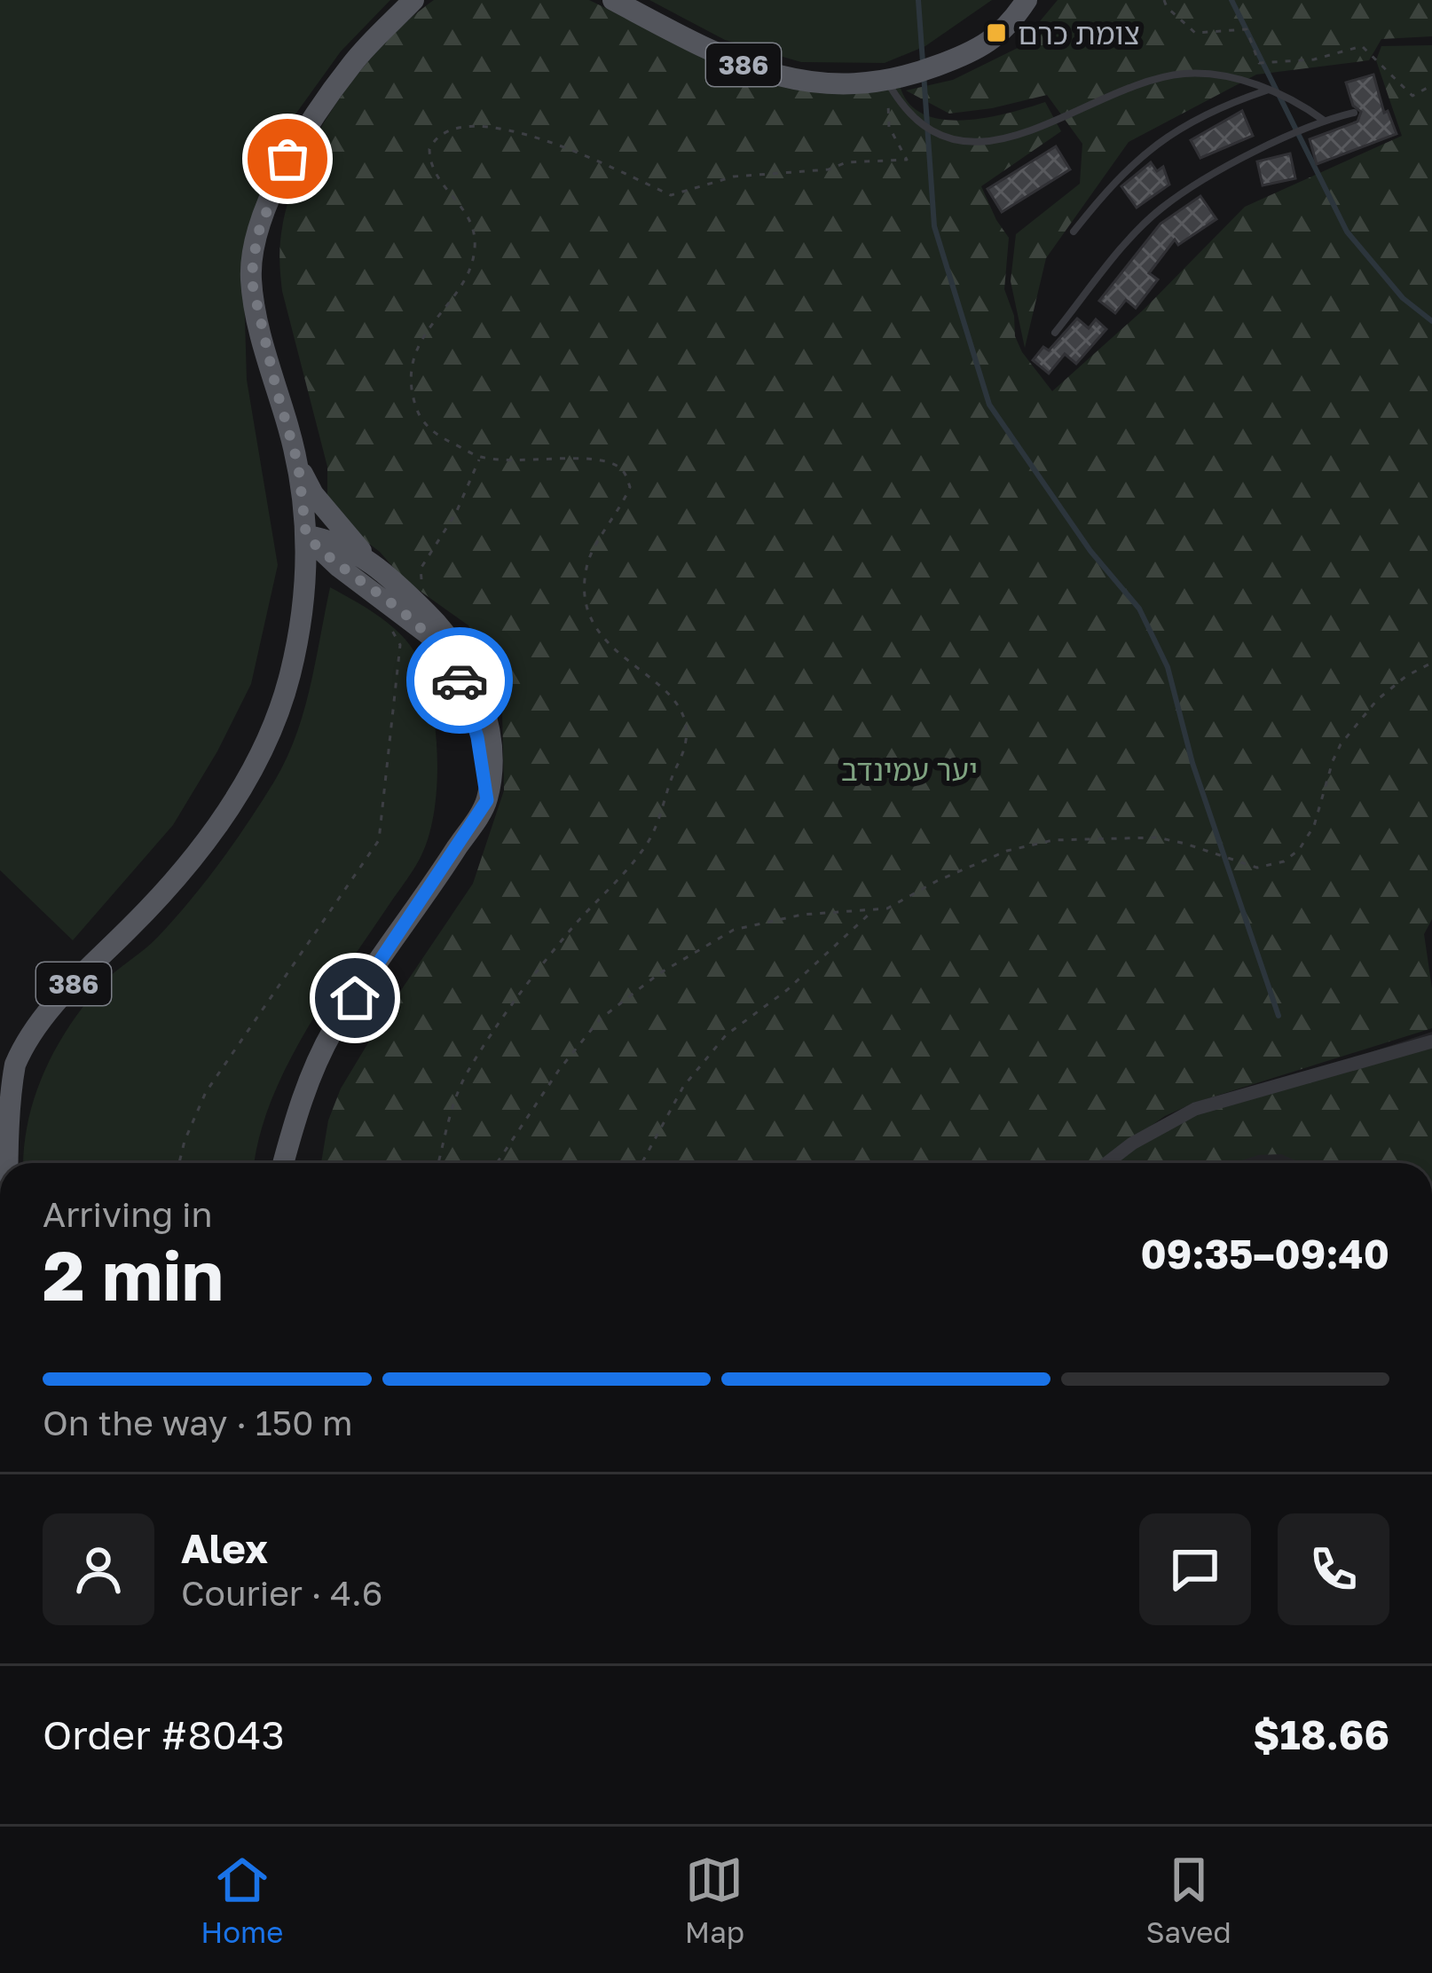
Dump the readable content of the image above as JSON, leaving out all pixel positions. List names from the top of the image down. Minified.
{"streets":{"main road":["386"]},"parks":["יער עמינדב"],"places":{"transit":["צומת כרם"]},"page":{"heading":["2 min","Arriving in","09:35–09:40"],"panel":["Alex","Courier · 4.6","Order #8043","$18.66"],"bar":"On the way · 150 m","tabs":["Home","Map","Saved"]}}
